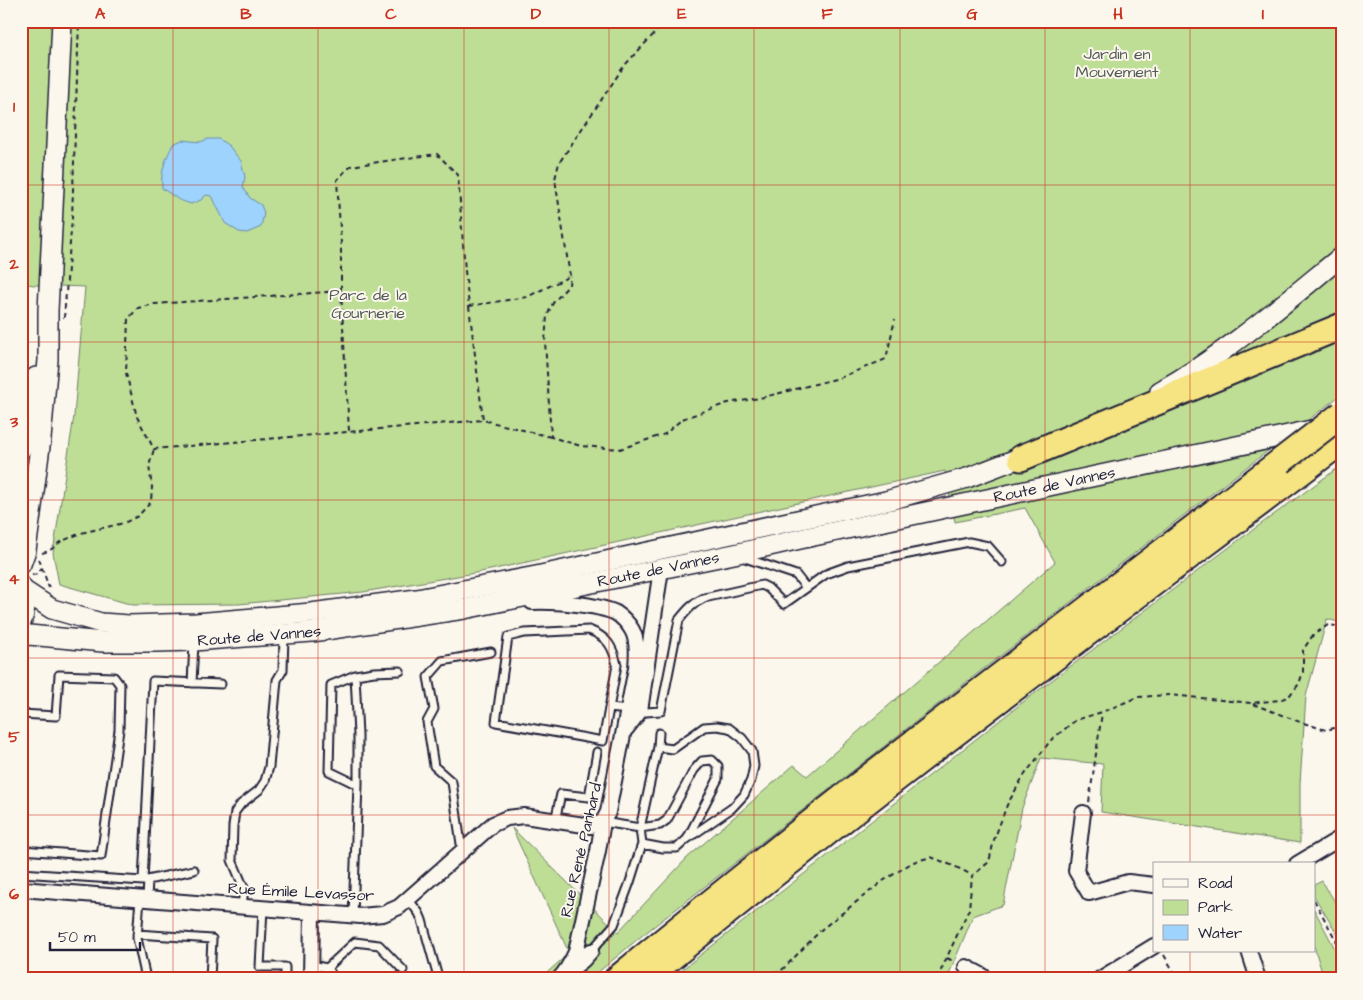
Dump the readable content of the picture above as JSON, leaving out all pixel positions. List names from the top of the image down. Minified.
{"streets":{"main road":["Route de Vannes"],"street":["Rue René Panhard","Rue Émile Levassor"]},"crossings":[["Route de Vannes","Rue René Panhard"],["Rue René Panhard","Rue Émile Levassor"]],"parks":["Jardin en Mouvement","Parc de la Gournerie"],"legend":["Road","Park","Water"],"scale_bar":"50 m","grid":{"columns":["A","B","C","D","E","F","G","H","I"],"rows":["1","2","3","4","5","6"]}}
